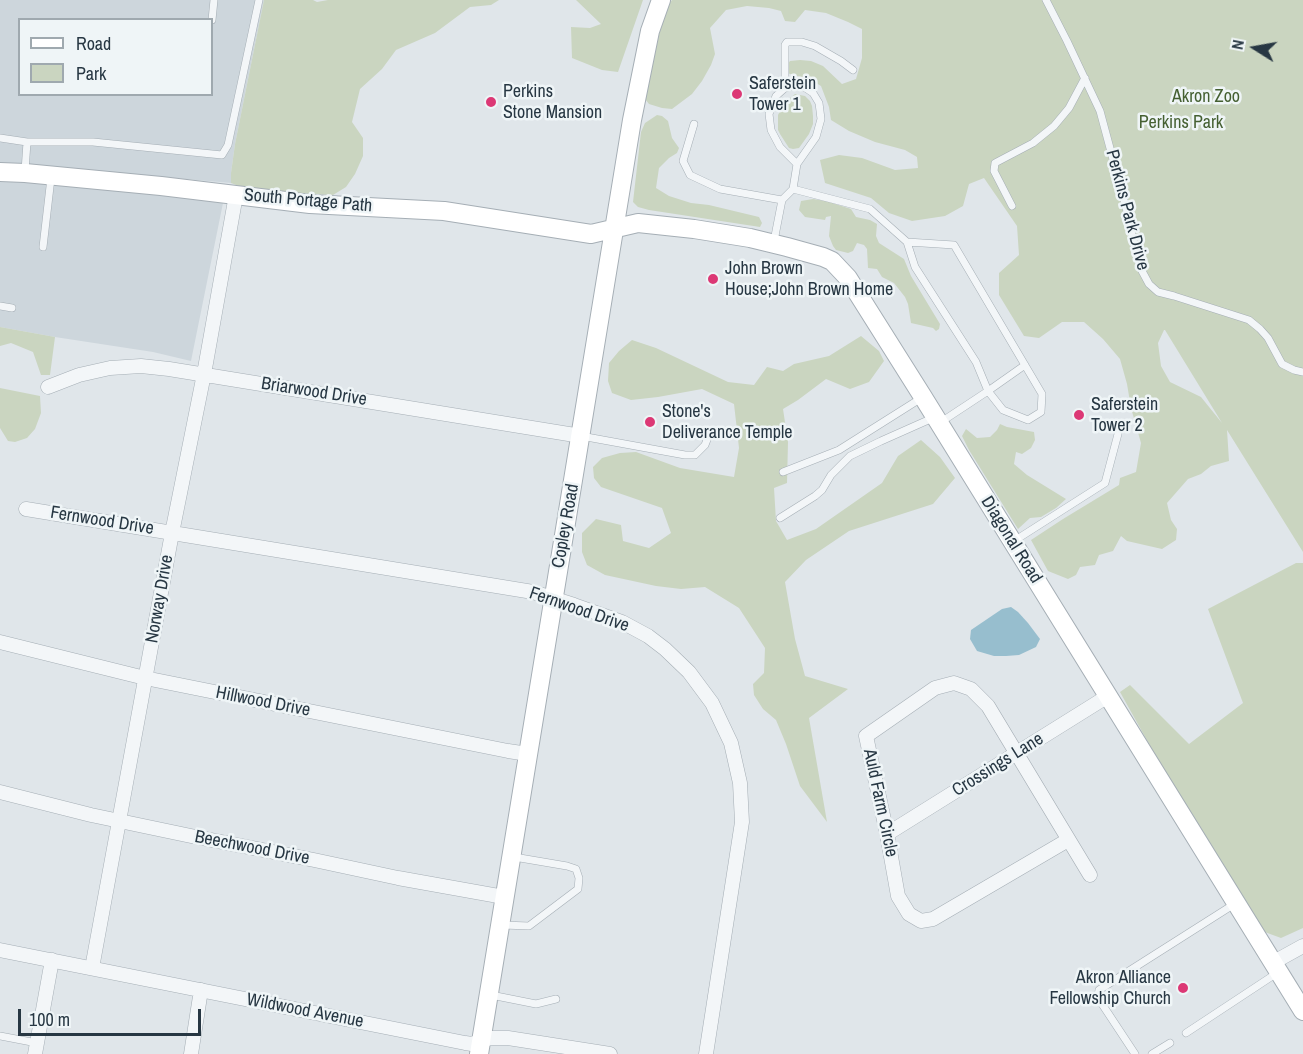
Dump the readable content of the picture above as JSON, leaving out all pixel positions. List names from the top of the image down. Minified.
{"streets":{"street":["South Portage Path","Briarwood Drive","Fernwood Drive","Copley Road","Diagonal Road","Norway Drive","Hillwood Drive","Crossings Lane","Auld Farm Circle","Beechwood Drive","Wildwood Avenue"],"lane":["Perkins Park Drive"]},"crossings":[["South Portage Path","Copley Road"],["South Portage Path","Diagonal Road"],["South Portage Path","Norway Drive"],["Briarwood Drive","Copley Road"],["Briarwood Drive","Norway Drive"],["Fernwood Drive","Copley Road"],["Fernwood Drive","Norway Drive"],["Copley Road","Diagonal Road"],["Copley Road","Hillwood Drive"],["Copley Road","Beechwood Drive"],["Copley Road","Wildwood Avenue"],["Diagonal Road","Crossings Lane"],["Norway Drive","Hillwood Drive"],["Norway Drive","Beechwood Drive"],["Norway Drive","Wildwood Avenue"],["Crossings Lane","Auld Farm Circle"]],"parks":["Akron Zoo","Perkins Park"],"places":["Saferstein Tower 1","Perkins Stone Mansion","John Brown House;John Brown Home","Saferstein Tower 2","Stone's Deliverance Temple","Akron Alliance Fellowship Church"],"legend":["Road","Park"],"scale_bar":"100 m","north":"left"}
